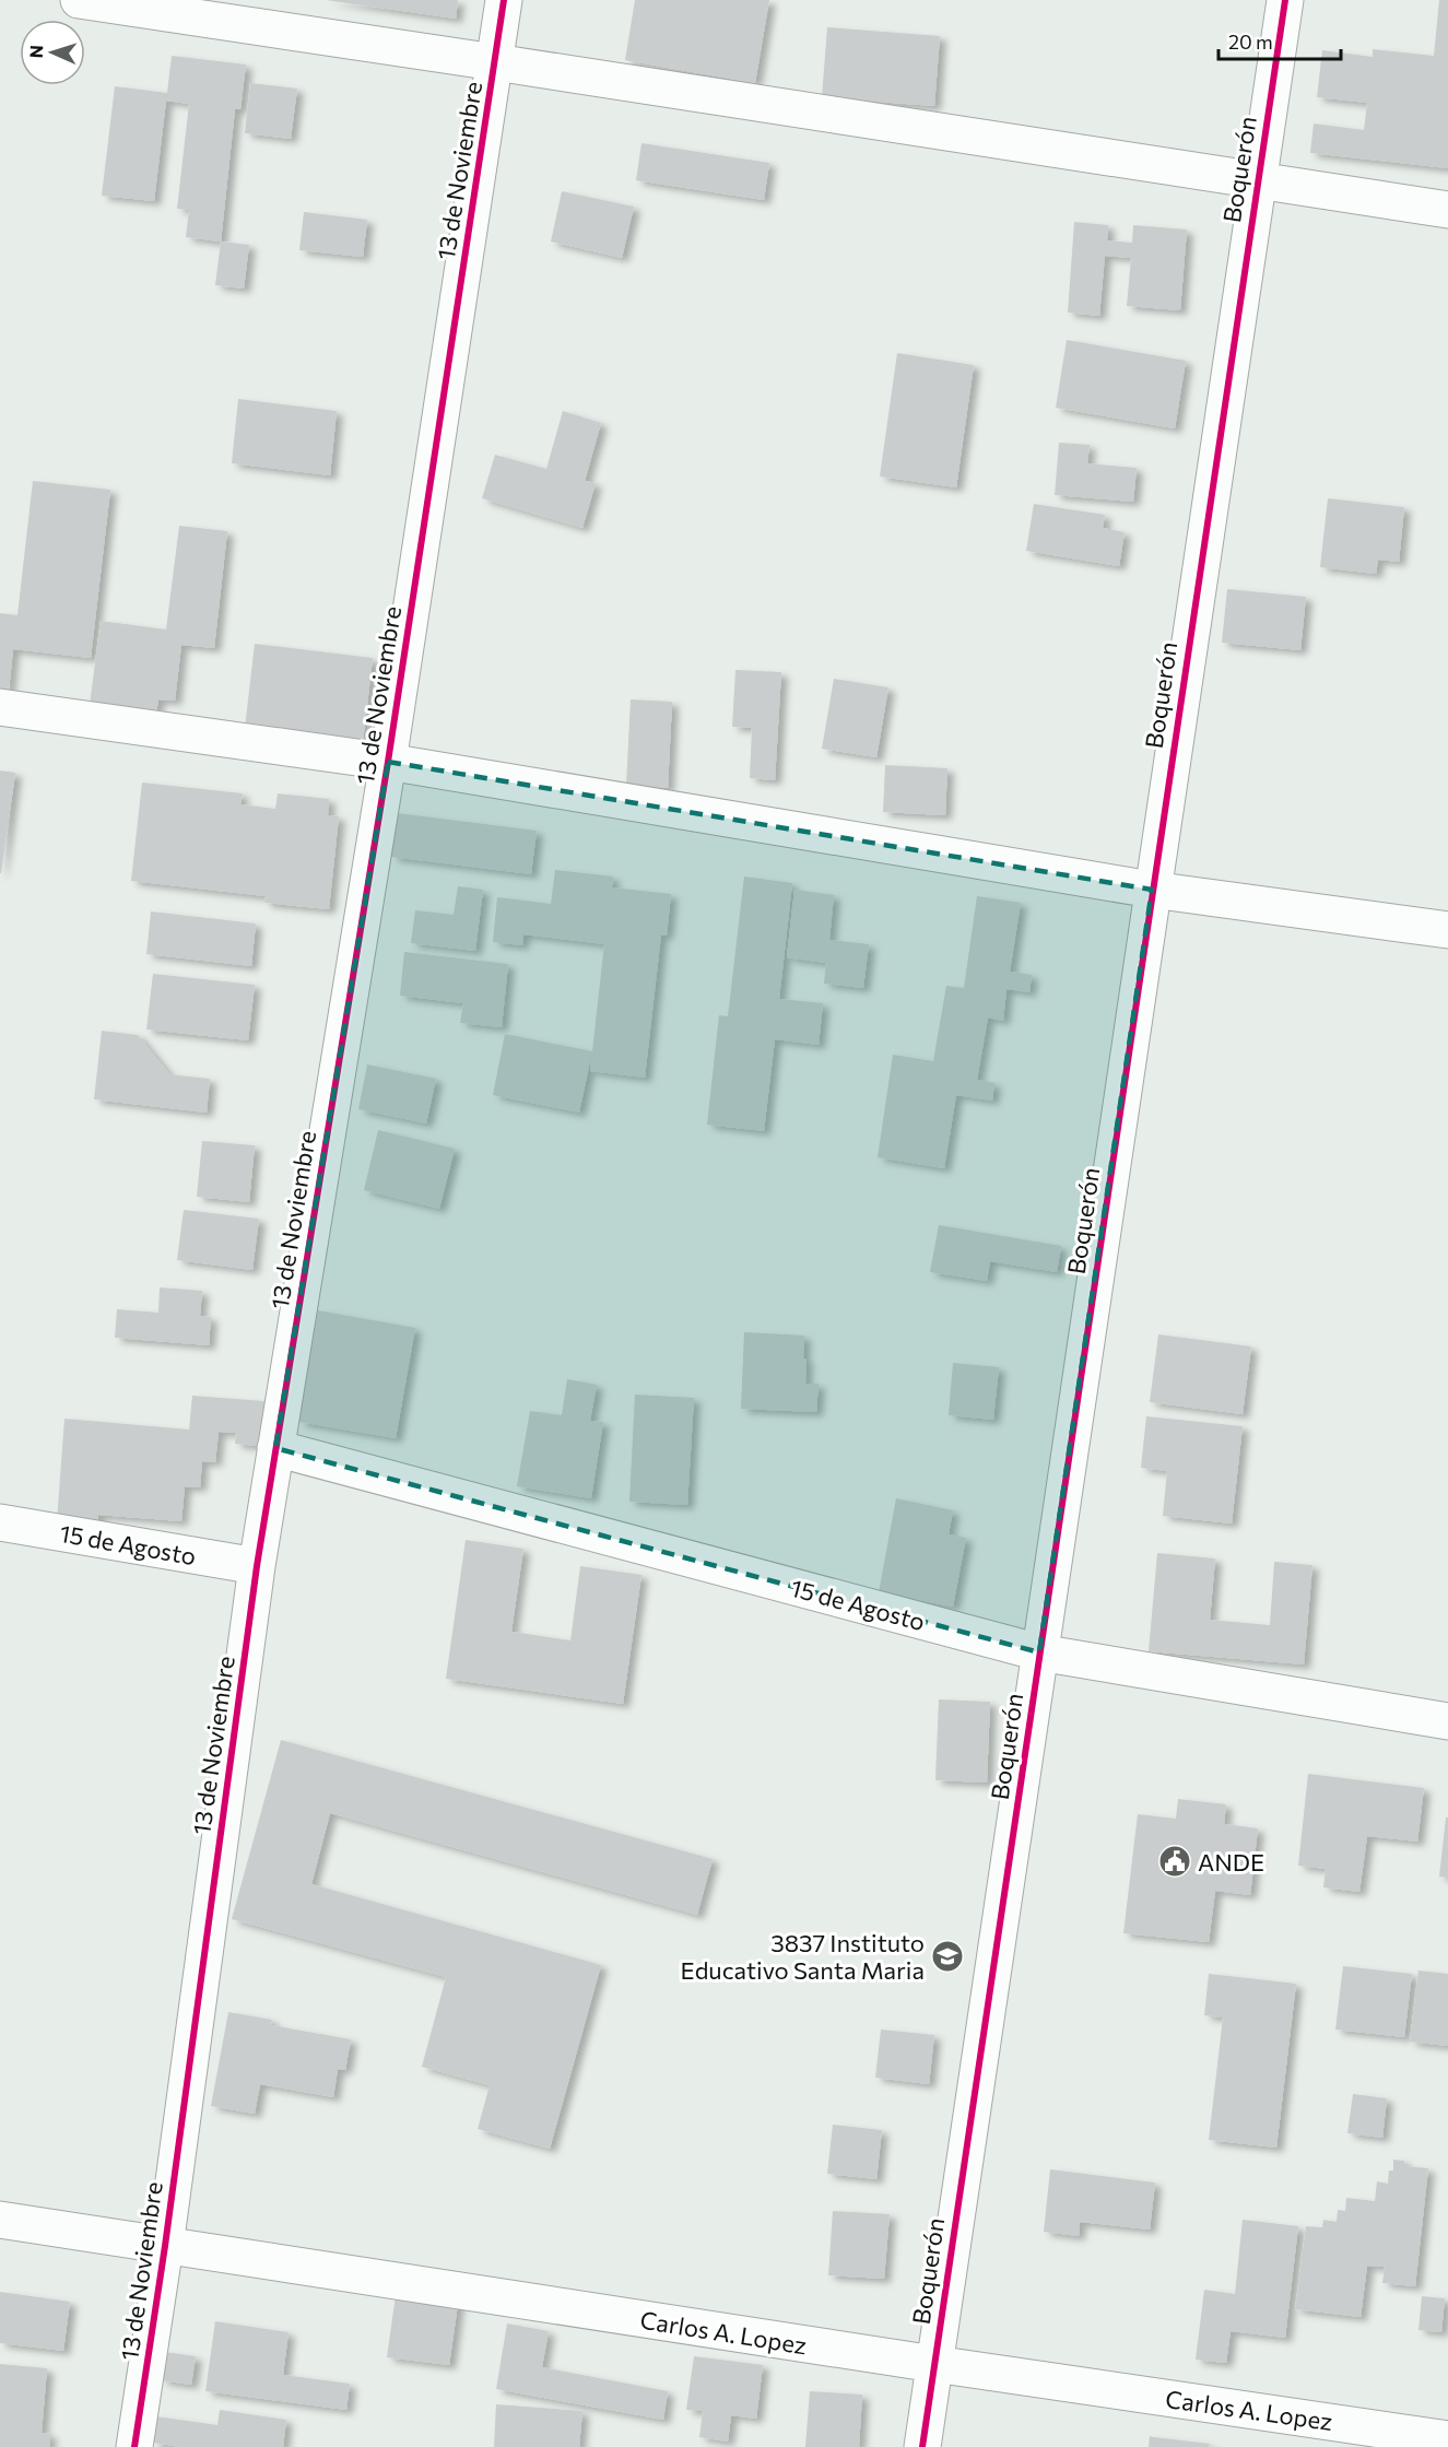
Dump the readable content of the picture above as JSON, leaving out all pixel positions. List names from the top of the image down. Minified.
{"streets":{"street":["Boquerón","13 de Noviembre","15 de Agosto","Carlos A. Lopez"]},"crossings":[["Boquerón","15 de Agosto"],["Boquerón","Carlos A. Lopez"],["13 de Noviembre","15 de Agosto"],["13 de Noviembre","Carlos A. Lopez"]],"places":{"public building":["ANDE"],"school or university":["3837 Instituto Educativo Santa Maria"]},"scale_bar":"20 m","north":"left"}
